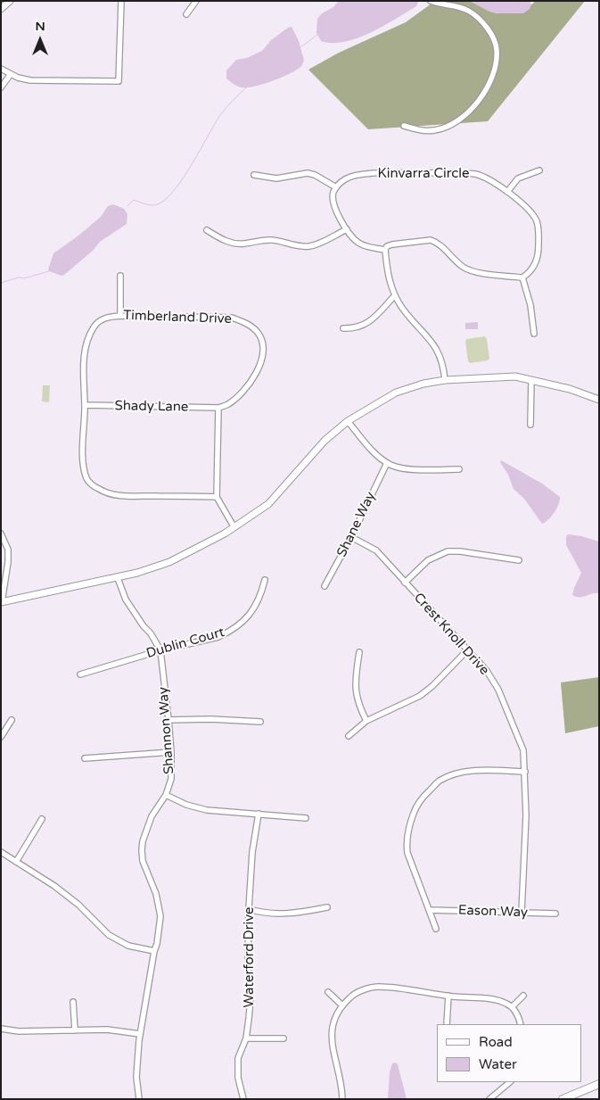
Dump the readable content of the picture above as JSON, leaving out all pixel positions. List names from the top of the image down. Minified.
{"streets":{"street":["Kinvarra Circle","Timberland Drive","Shady Lane","Shane Way","Crest Knoll Drive","Dublin Court","Shannon Way","Eason Way","Waterford Drive"]},"crossings":[["Timberland Drive","Shady Lane"],["Shane Way","Crest Knoll Drive"],["Crest Knoll Drive","Eason Way"],["Dublin Court","Shannon Way"]],"legend":["Road","Water"],"north":"top"}
